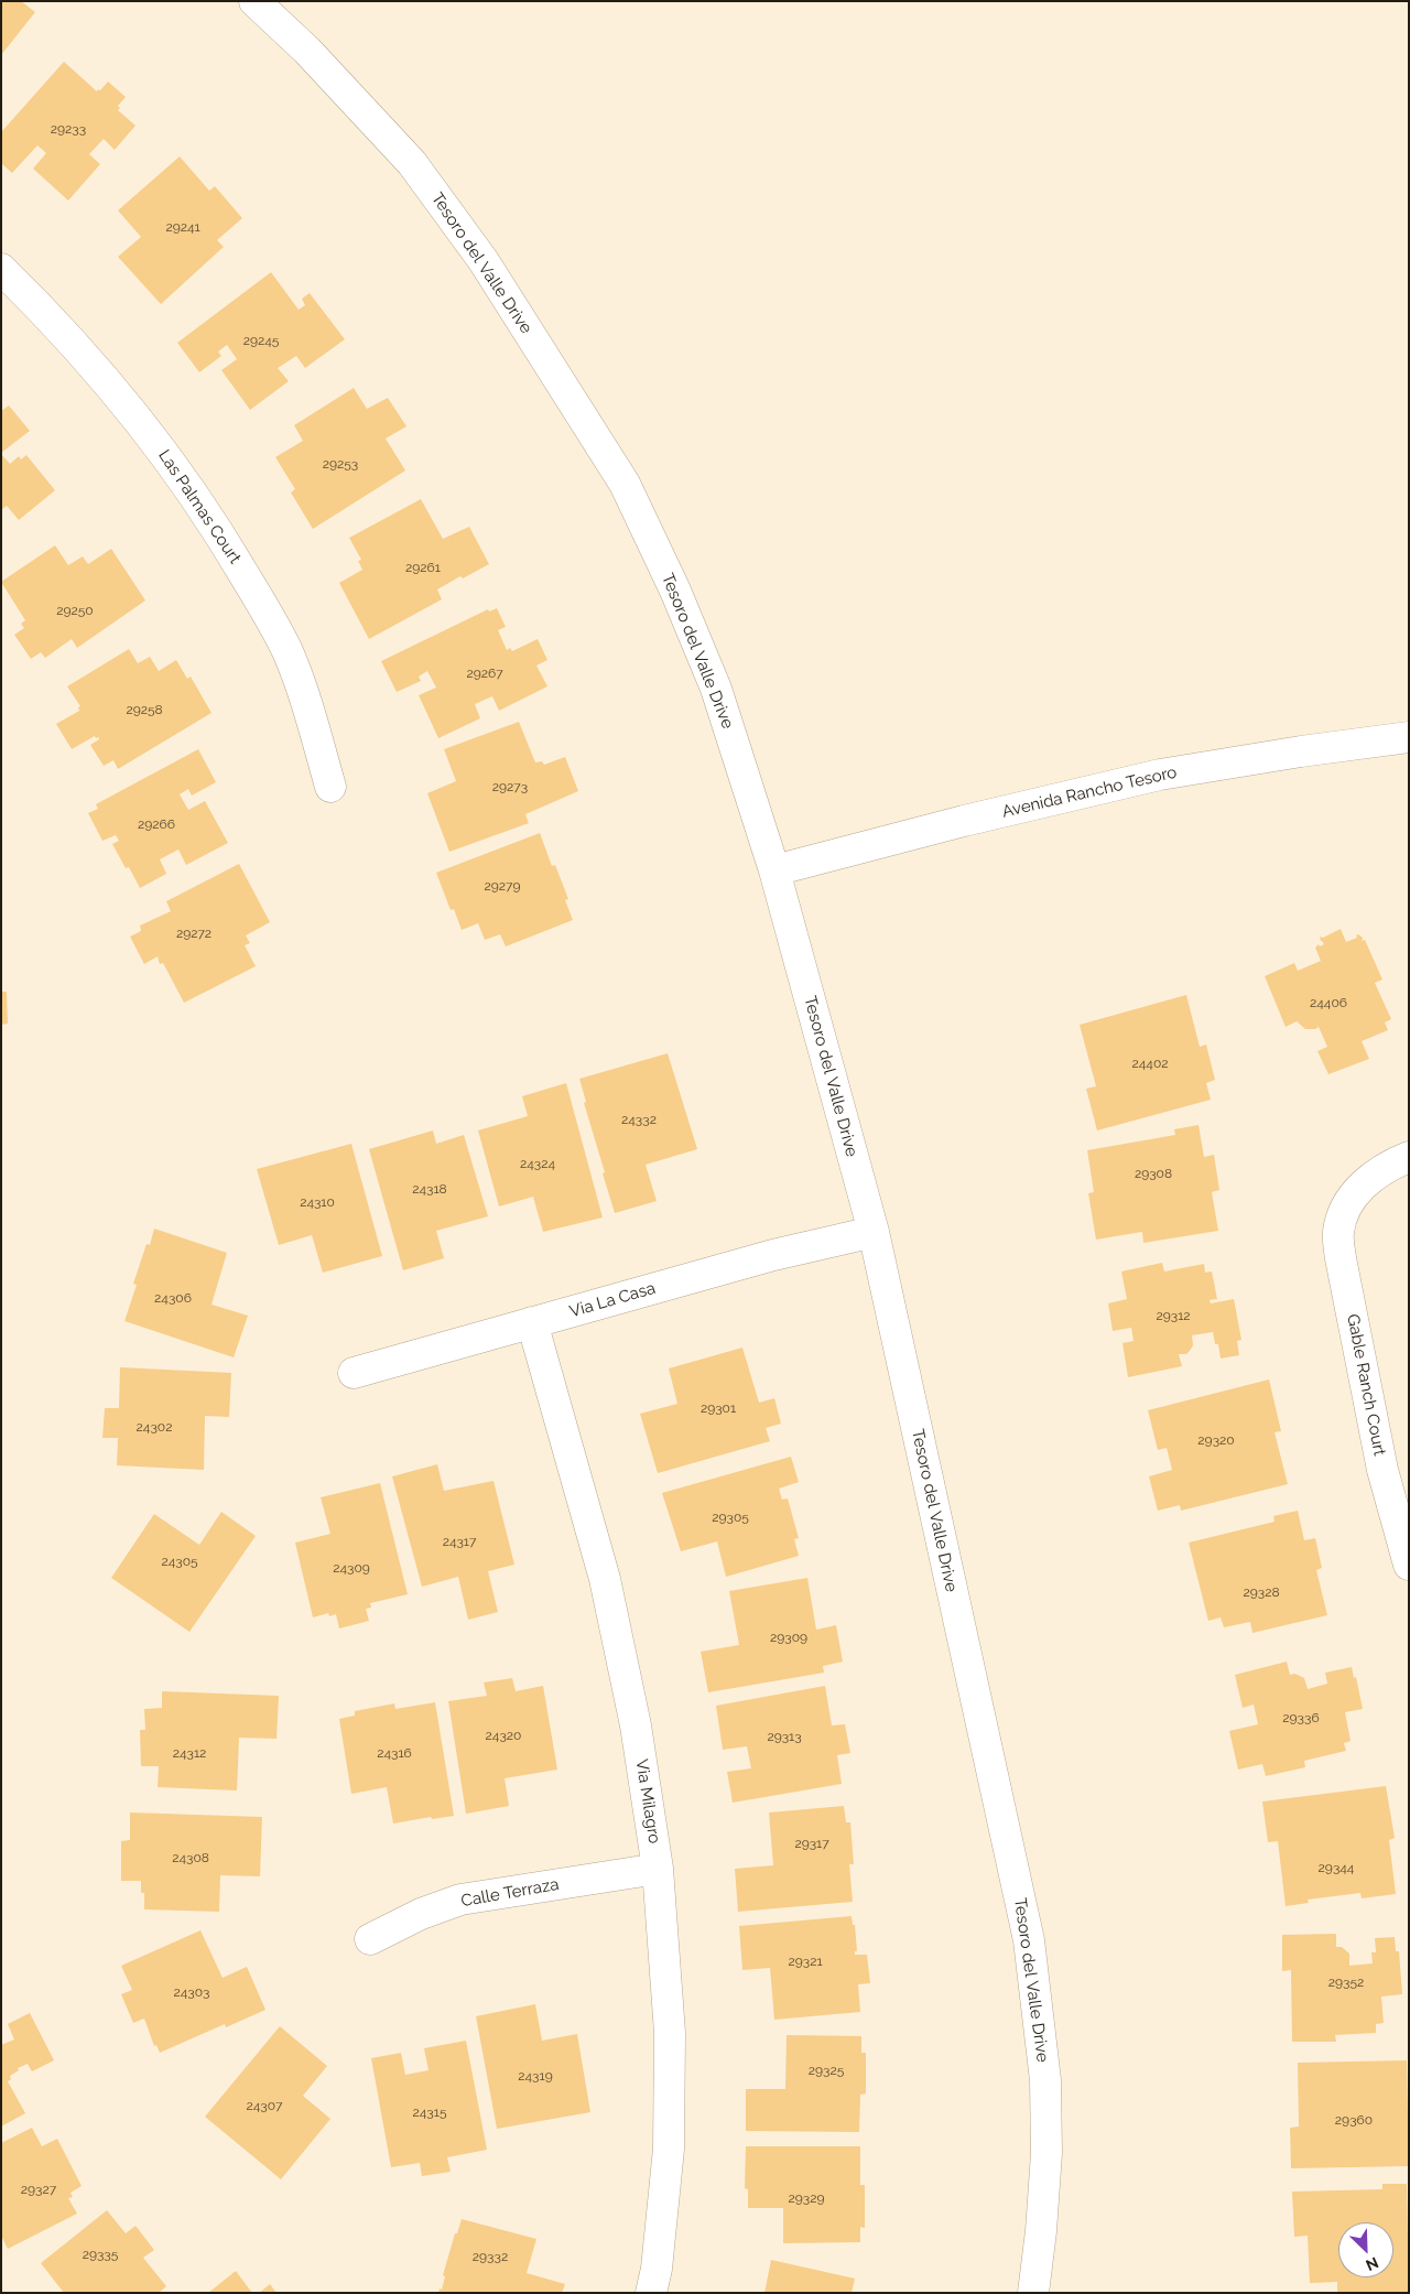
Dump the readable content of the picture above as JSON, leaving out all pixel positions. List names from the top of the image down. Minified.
{"streets":{"street":["Tesoro del Valle Drive","Las Palmas Court","Avenida Rancho Tesoro","Via La Casa","Gable Ranch Court","Via Milagro","Calle Terraza"]},"crossings":[["Tesoro del Valle Drive","Avenida Rancho Tesoro"],["Tesoro del Valle Drive","Via La Casa"],["Via La Casa","Via Milagro"],["Via Milagro","Calle Terraza"]],"house_numbers":["29233","29241","29245","29253","29261","29250","29267","29258","29273","29266","29279","29272","24406","24402","24332","24324","29308","24318","24310","24306","29312","29301","24302","29320","29305","24317","24305","24309","29328","29309","29336","24320","29313","24312","24316","29317","24308","29344","29321","29352","24303","29325","24319","24307","24315","29360","29327","29329","29335","29332"],"north":"bottom right"}
